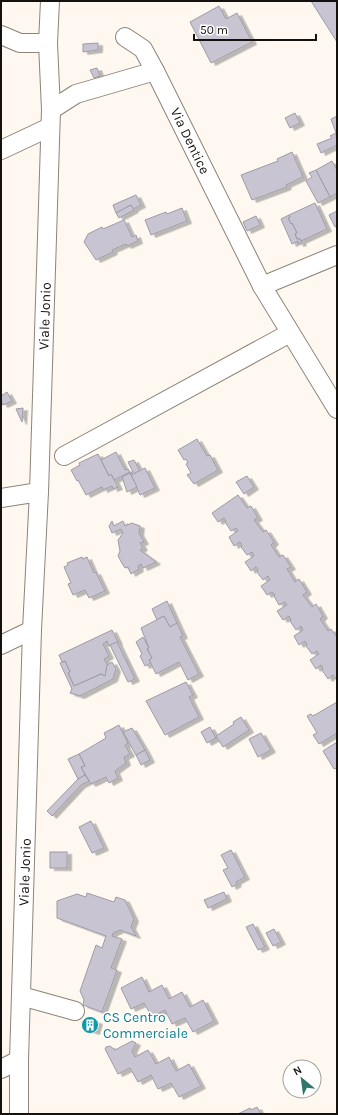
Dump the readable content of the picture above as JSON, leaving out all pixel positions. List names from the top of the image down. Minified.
{"streets":{"street":["Via Dentice","Viale Jonio"]},"places":{"building":["CS Centro Commerciale"]},"scale_bar":"50 m","north":"top left"}
